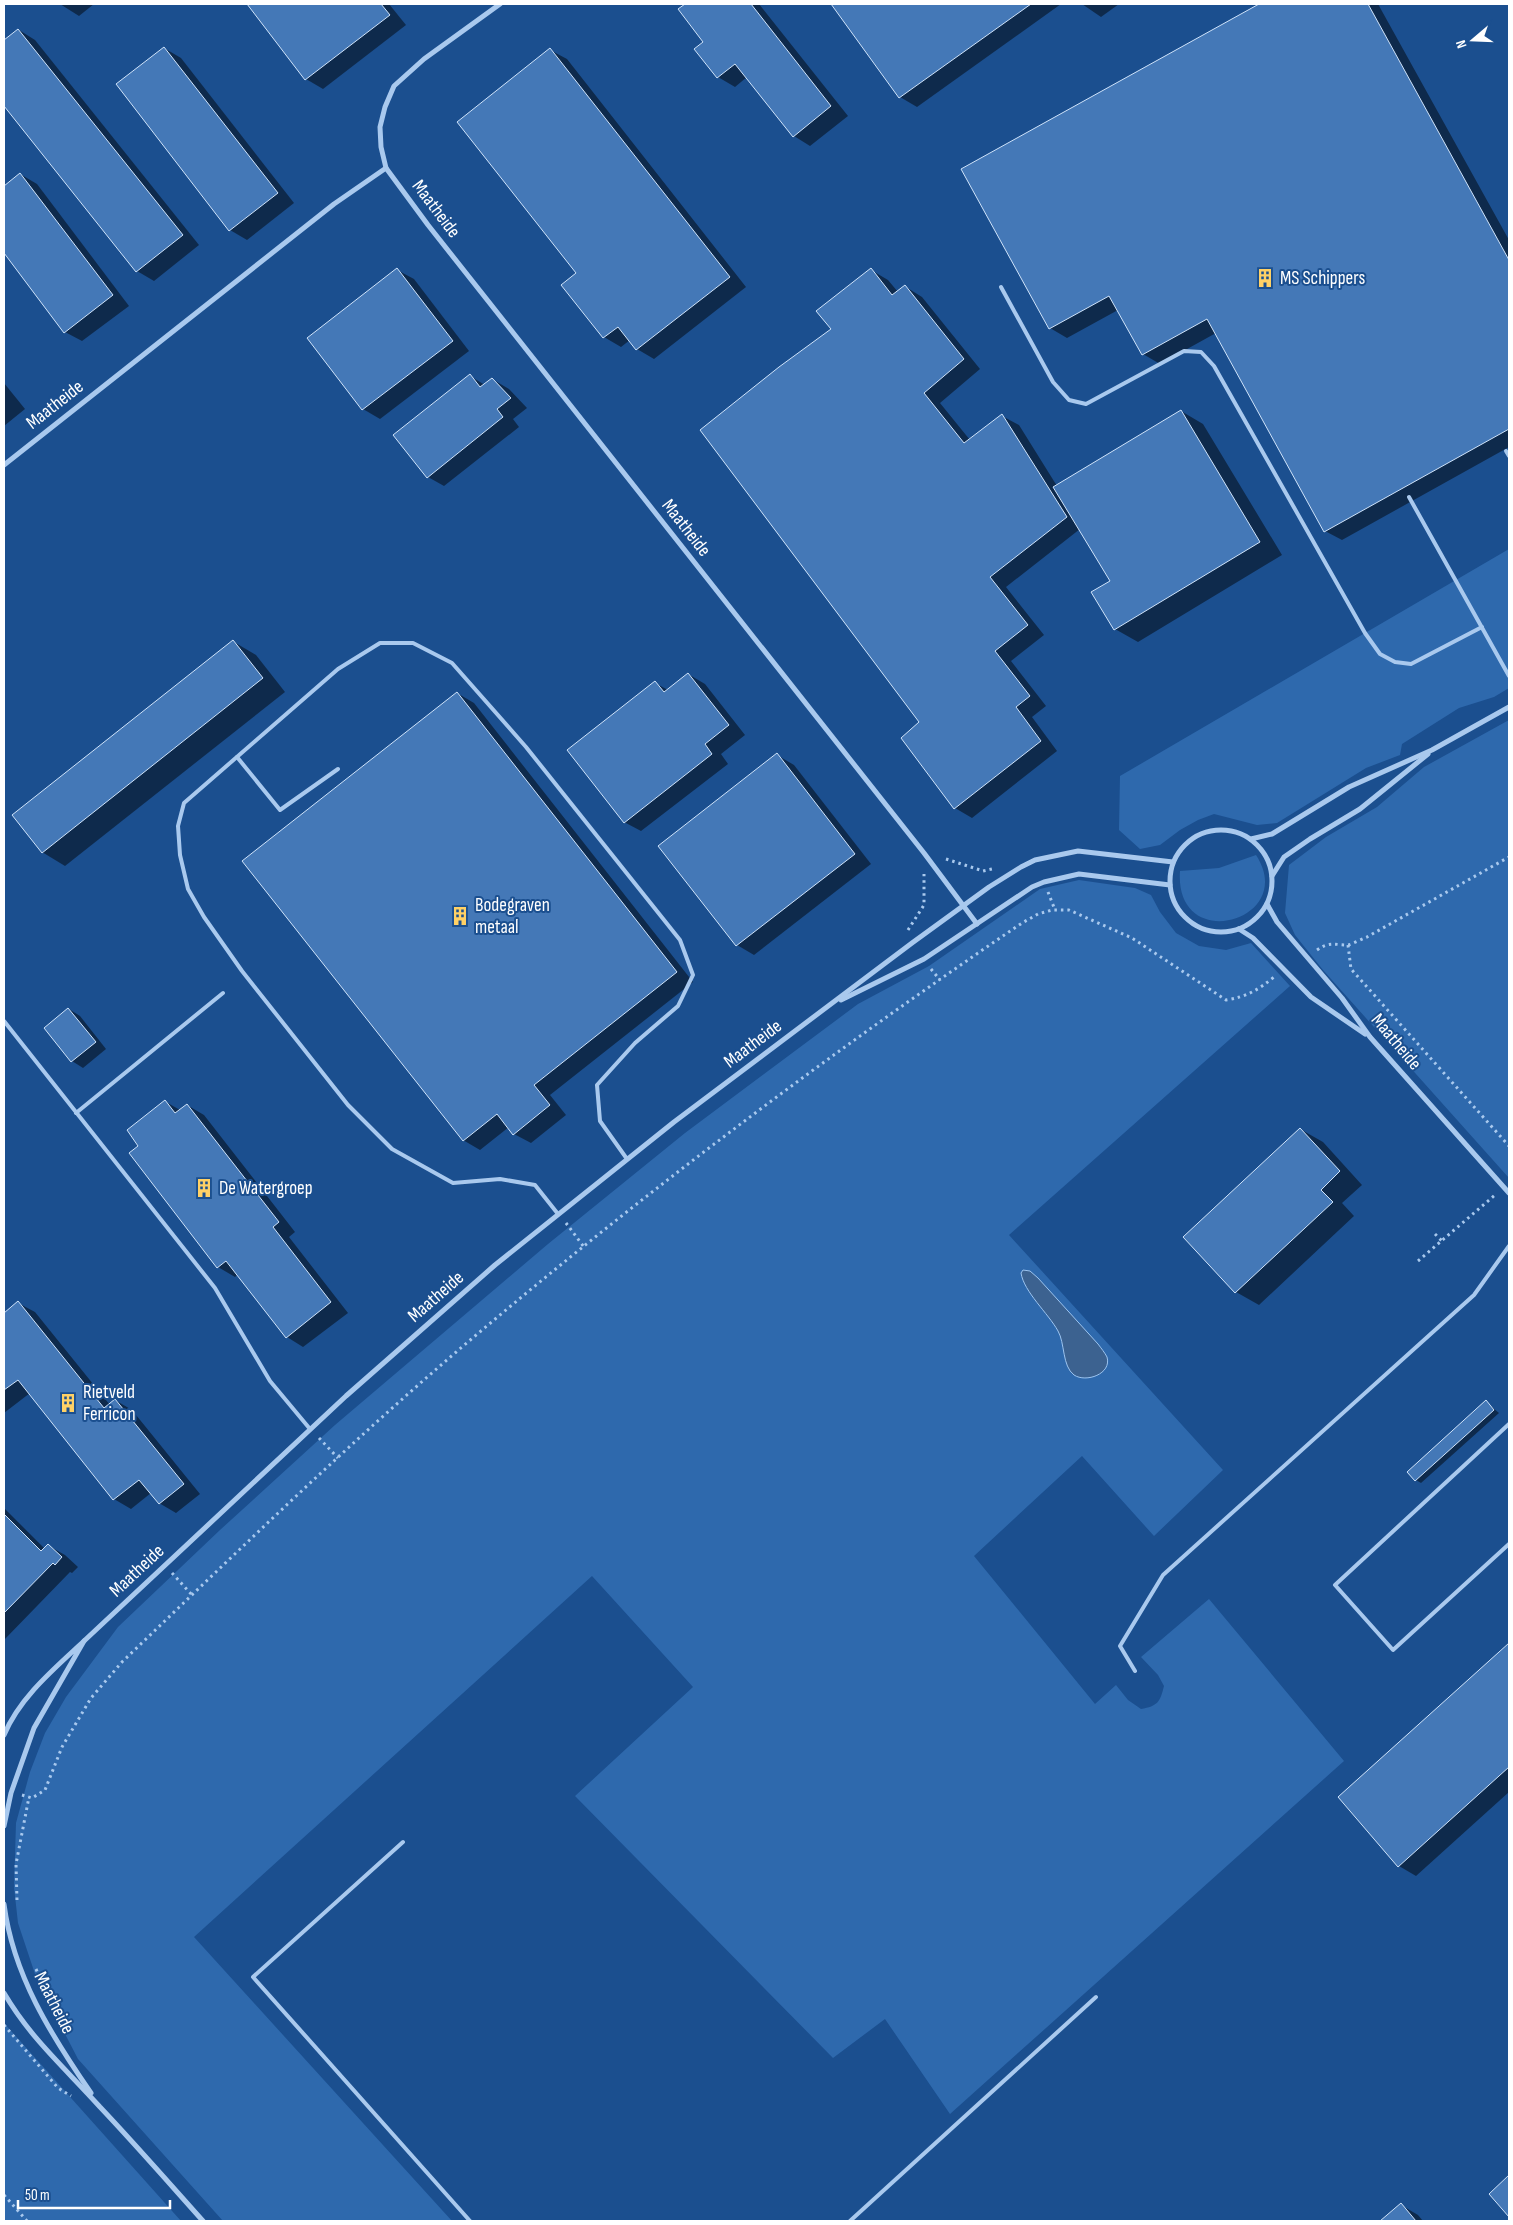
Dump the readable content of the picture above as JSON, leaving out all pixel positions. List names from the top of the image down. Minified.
{"streets":{"street":["Maatheide"]},"places":{"building":["MS Schippers","Bodegraven metaal","De Watergroep","Rietveld Ferricon"]},"scale_bar":"50 m","north":"left"}
